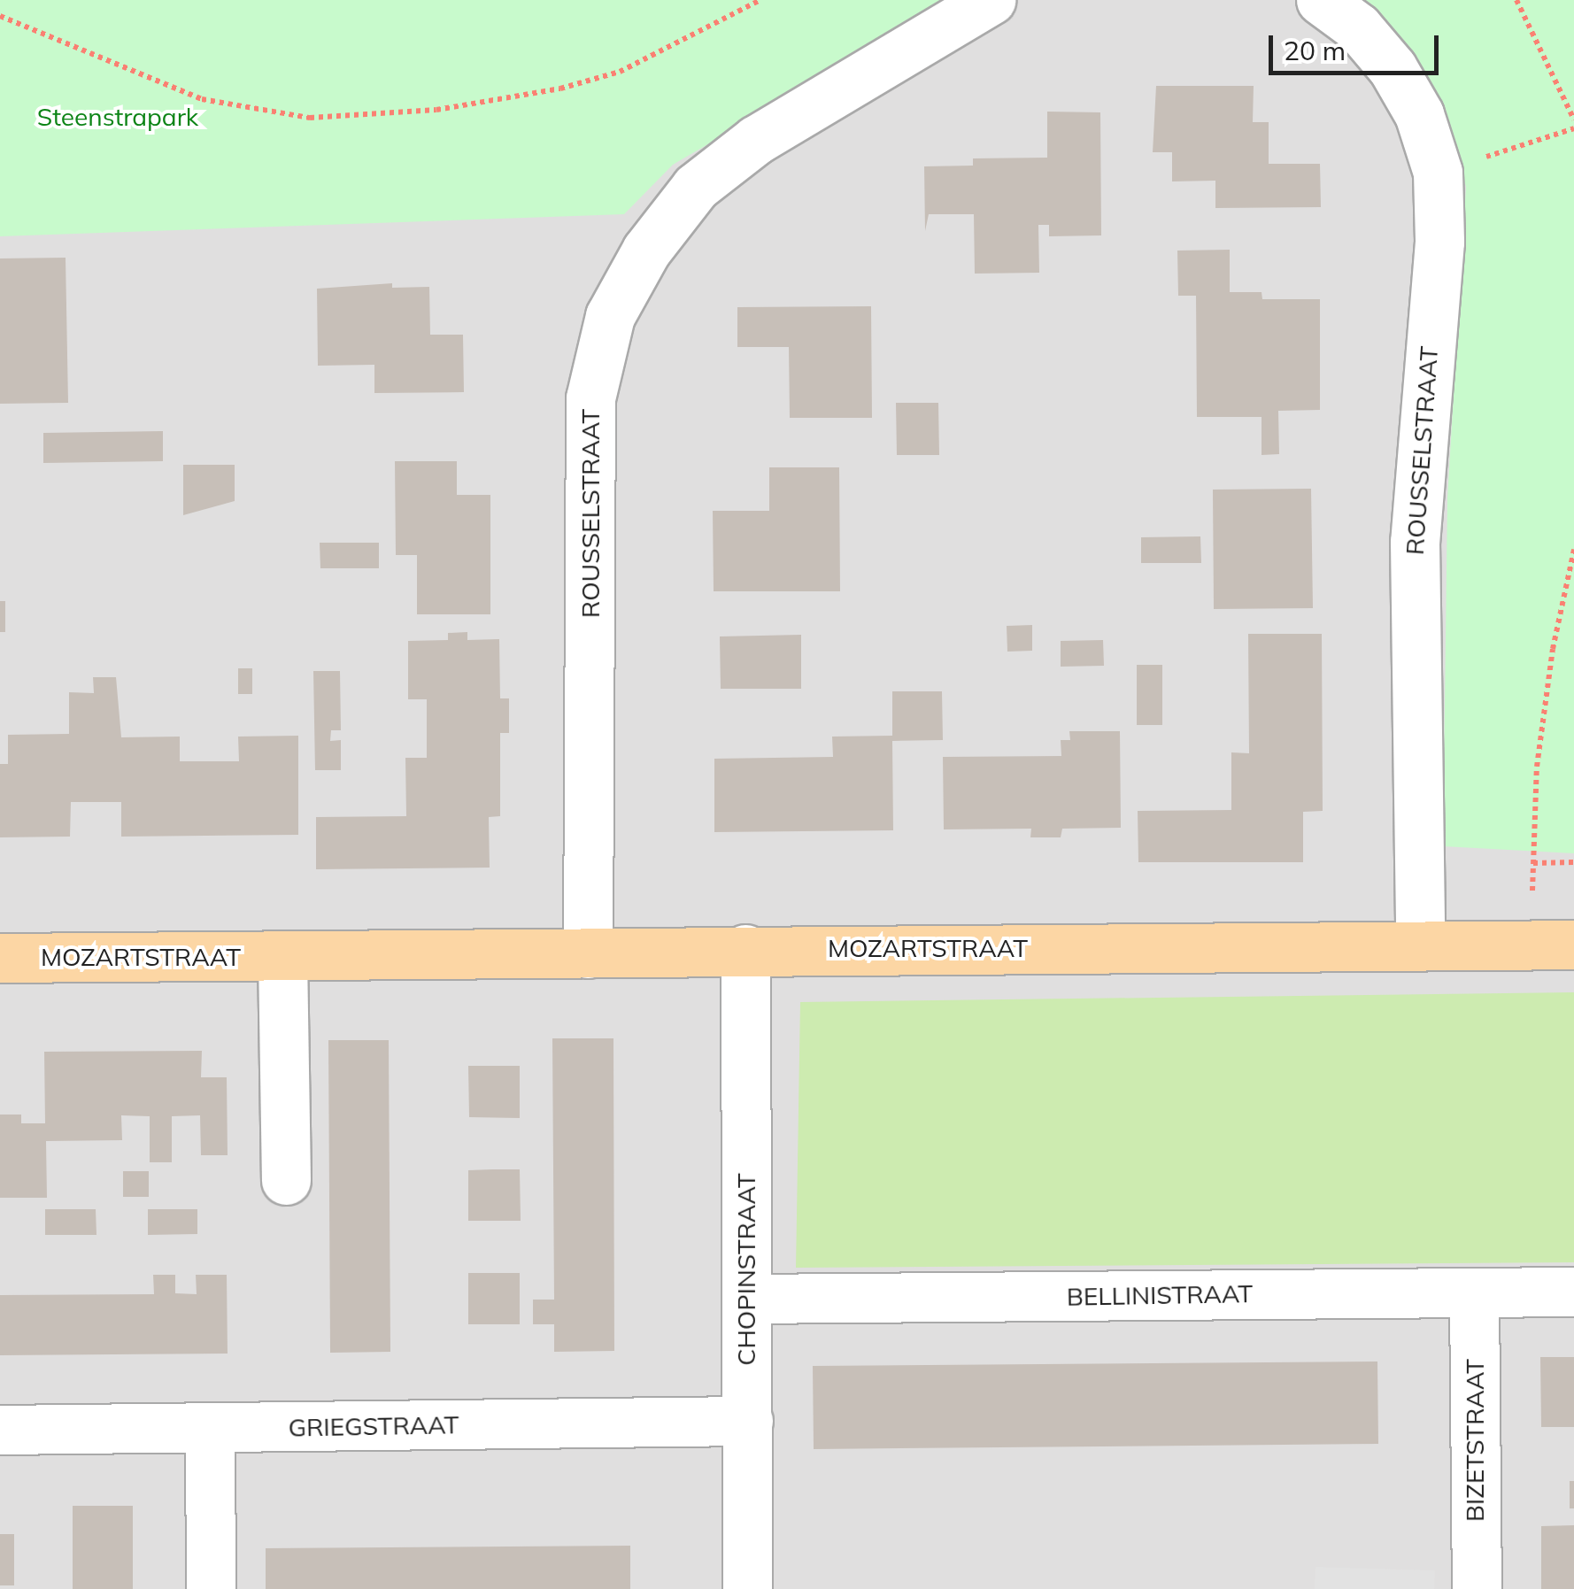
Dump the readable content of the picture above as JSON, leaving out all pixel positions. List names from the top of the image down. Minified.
{"streets":{"main road":["MOZARTSTRAAT"],"street":["ROUSSELSTRAAT","CHOPINSTRAAT","BELLINISTRAAT","GRIEGSTRAAT","BIZETSTRAAT"]},"crossings":[["ROUSSELSTRAAT","MOZARTSTRAAT"],["MOZARTSTRAAT","CHOPINSTRAAT"],["CHOPINSTRAAT","BELLINISTRAAT"],["CHOPINSTRAAT","GRIEGSTRAAT"],["BELLINISTRAAT","BIZETSTRAAT"]],"parks":["Steenstrapark"],"scale_bar":"20 m"}
